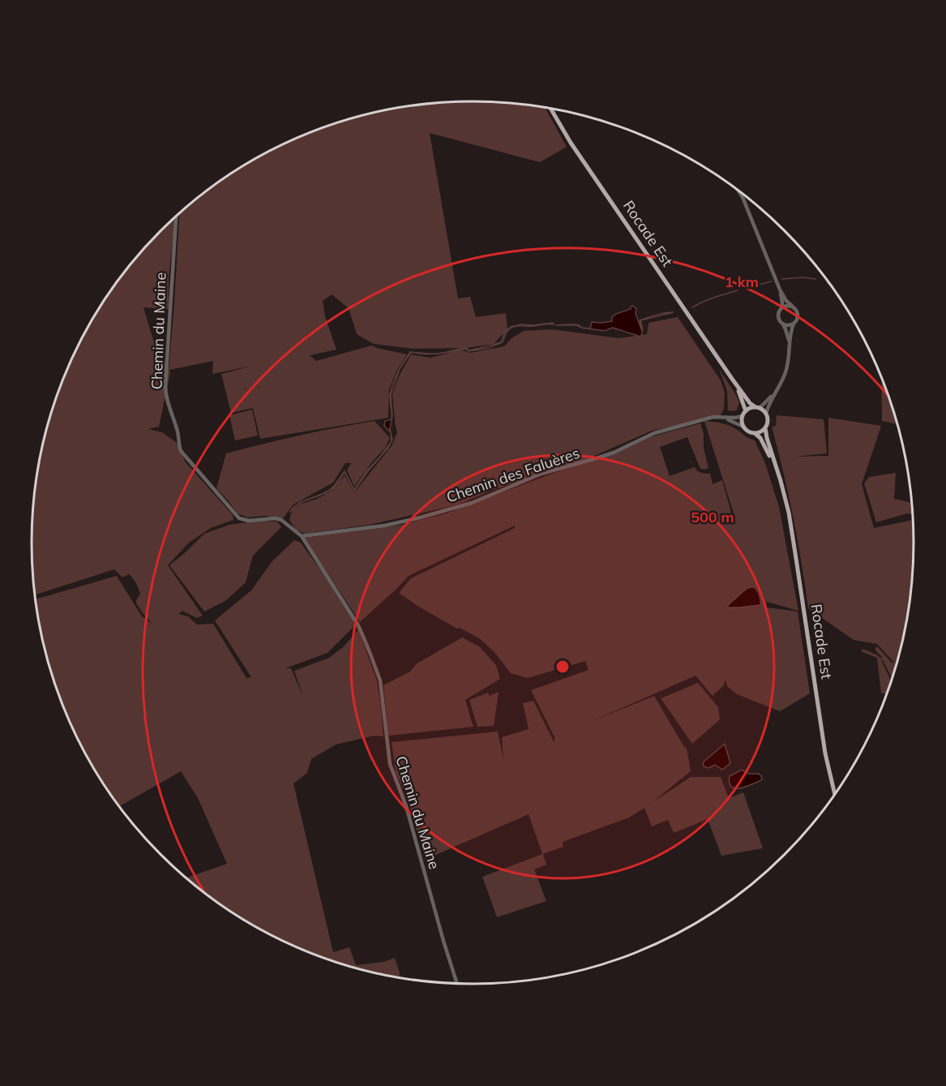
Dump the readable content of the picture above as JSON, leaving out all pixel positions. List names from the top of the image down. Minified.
{"streets":{"main road":["Rocade Est"],"street":["Chemin du Maine","Chemin des Faluères"]},"crossings":[["Rocade Est","Chemin des Faluères"],["Chemin du Maine","Chemin des Faluères"]],"rings":["1 km","500 m"]}
